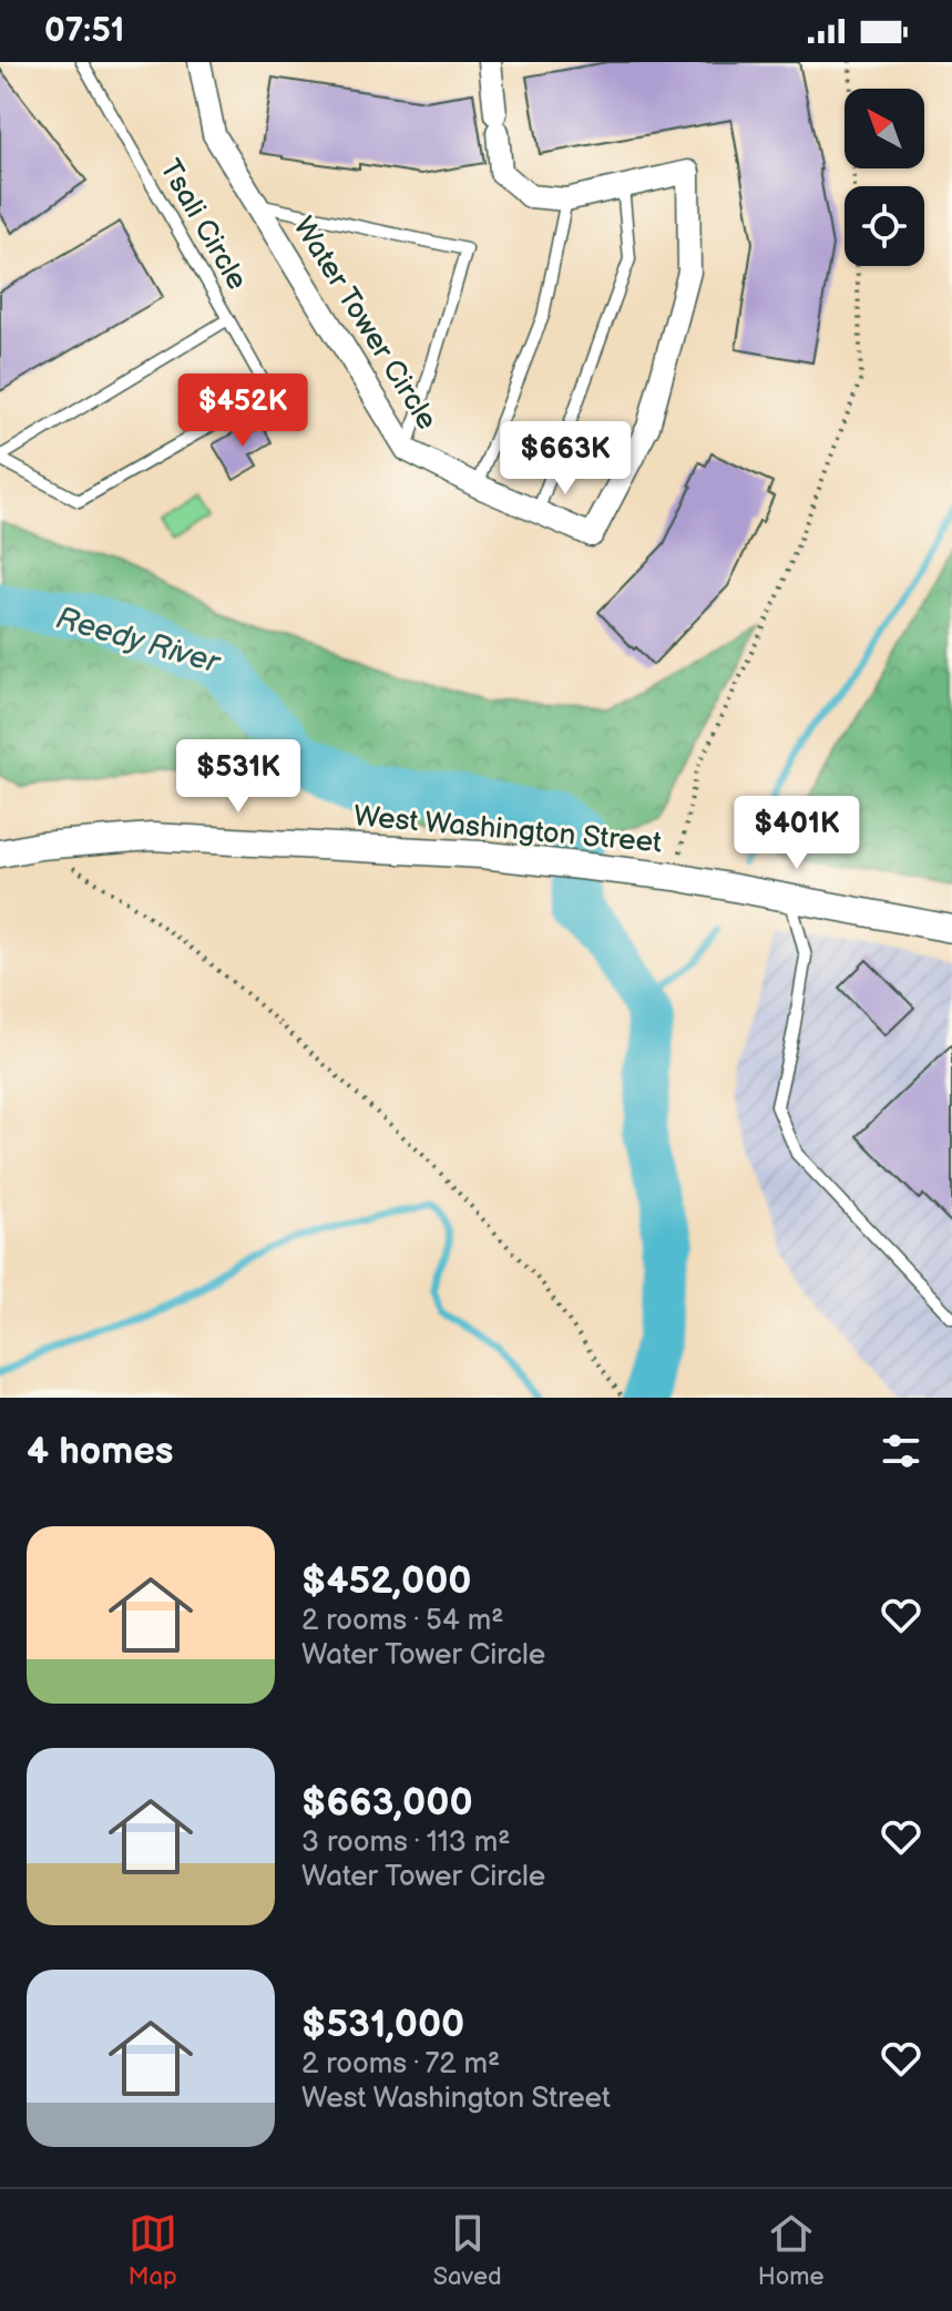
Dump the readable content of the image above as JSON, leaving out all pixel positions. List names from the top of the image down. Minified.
{"streets":{"street":["Water Tower Circle","West Washington Street"],"lane":["Tsali Circle"]},"water":["Reedy River"],"north":"top left","page":{"status":"07:51","price":["$452K","$663K","$531K","$401K"],"heading":"4 homes","list":[{"name":"$452,000","note":"2 rooms · 54 m² · Water Tower Circle"},{"name":"$663,000","note":"3 rooms · 113 m² · Water Tower Circle"},{"name":"$531,000","note":"2 rooms · 72 m² · West Washington Street"}],"tabs":["Map","Saved","Home"]}}
